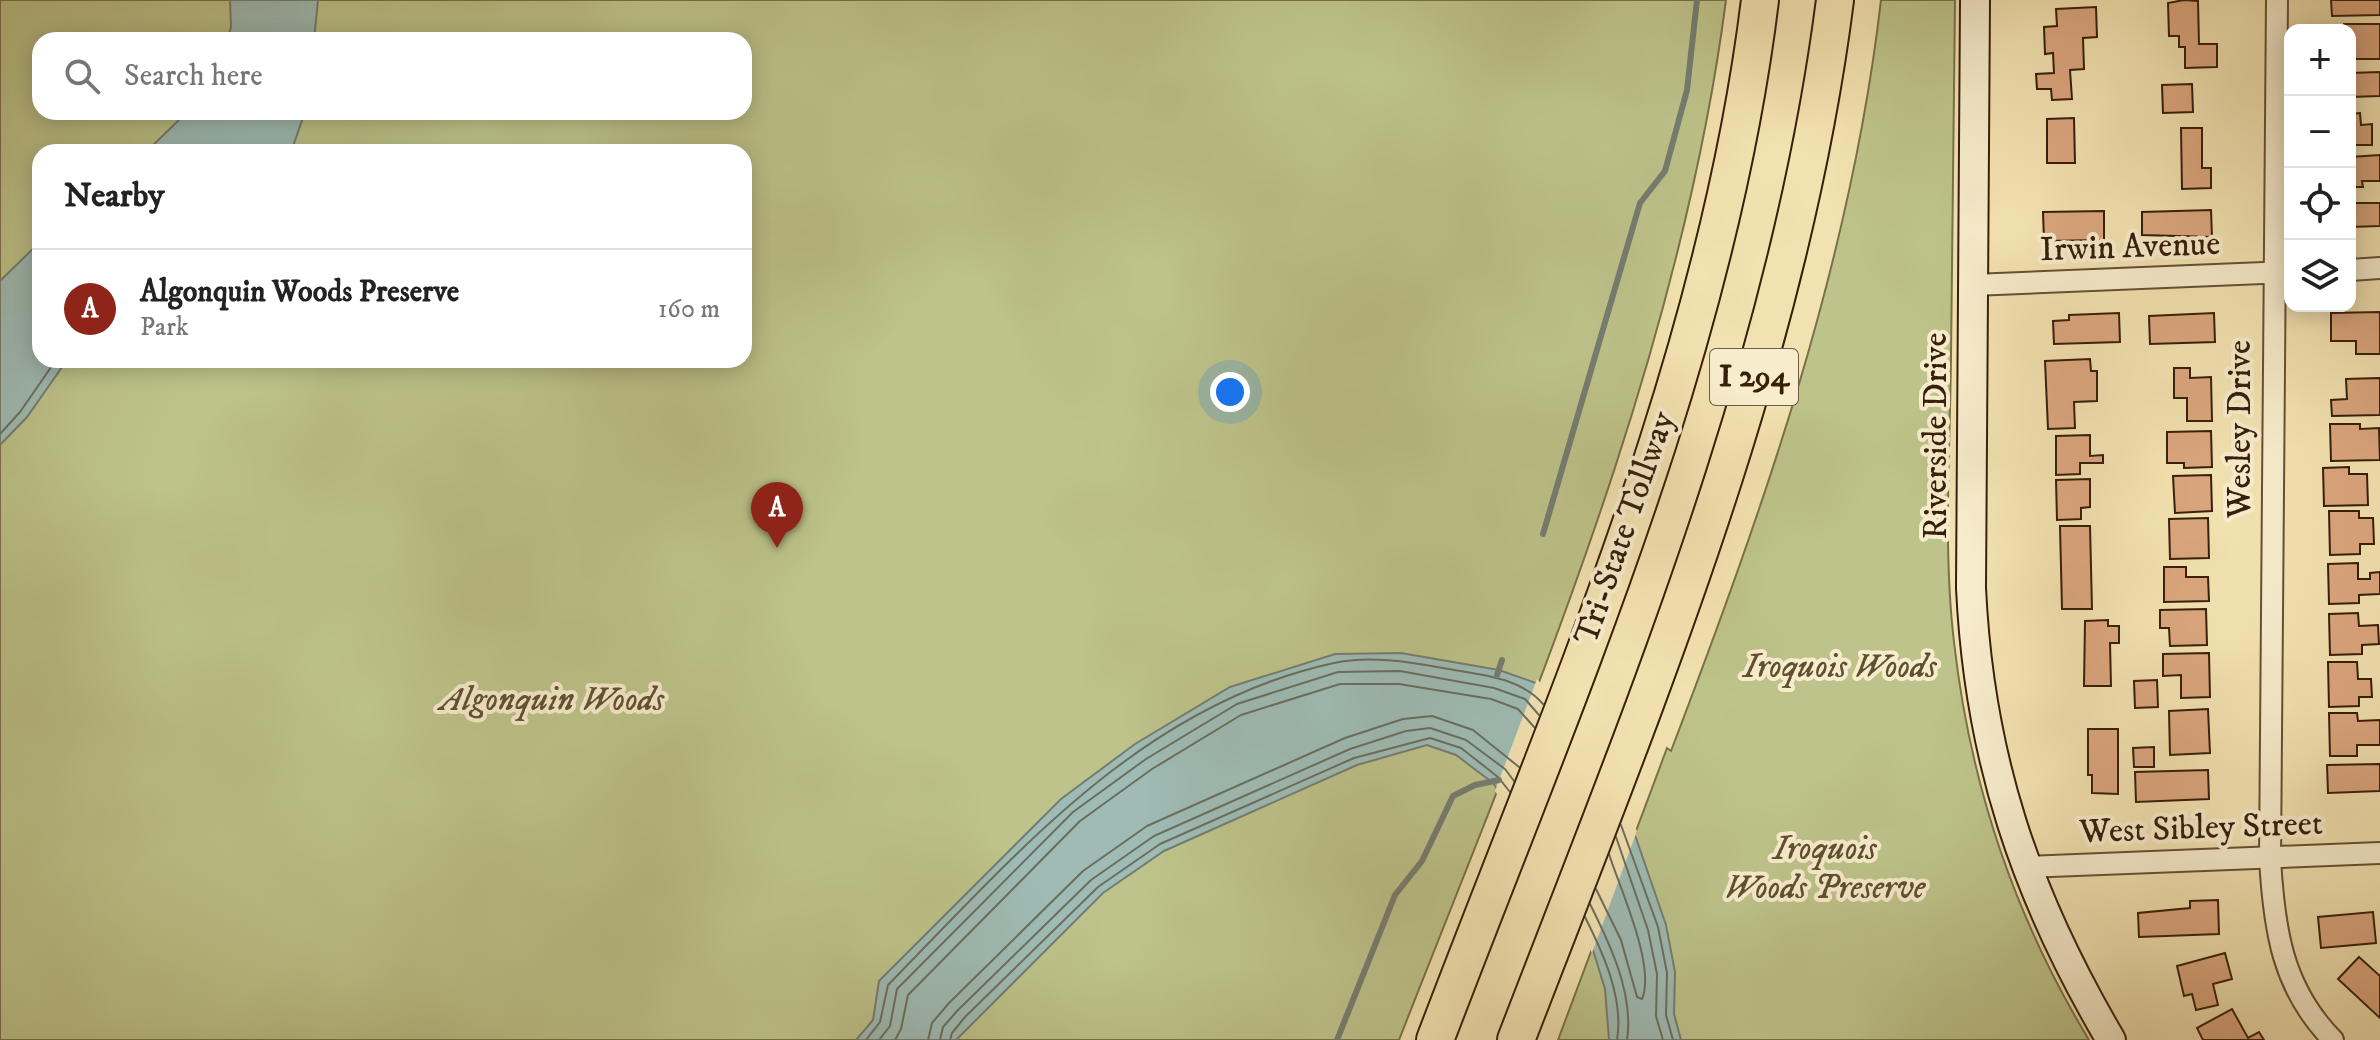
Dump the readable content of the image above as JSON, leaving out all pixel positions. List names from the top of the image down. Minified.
{"streets":{"highway":["I 294","Tri-State Tollway"],"main road":["Riverside Drive"],"street":["Irwin Avenue","Wesley Drive","West Sibley Street"]},"crossings":[["Irwin Avenue","Wesley Drive"],["Irwin Avenue","Riverside Drive"],["Wesley Drive","West Sibley Street"],["Riverside Drive","West Sibley Street"]],"parks":["Iroquois Woods","Algonquin Woods","Iroquois Woods Preserve"],"page":{"map_buttons":["+","−"],"search":"Search here","heading":"Nearby","list":[{"mark":"A","name":"Algonquin Woods Preserve","note":"Park","value":"160 m"}],"pins":"A"}}
